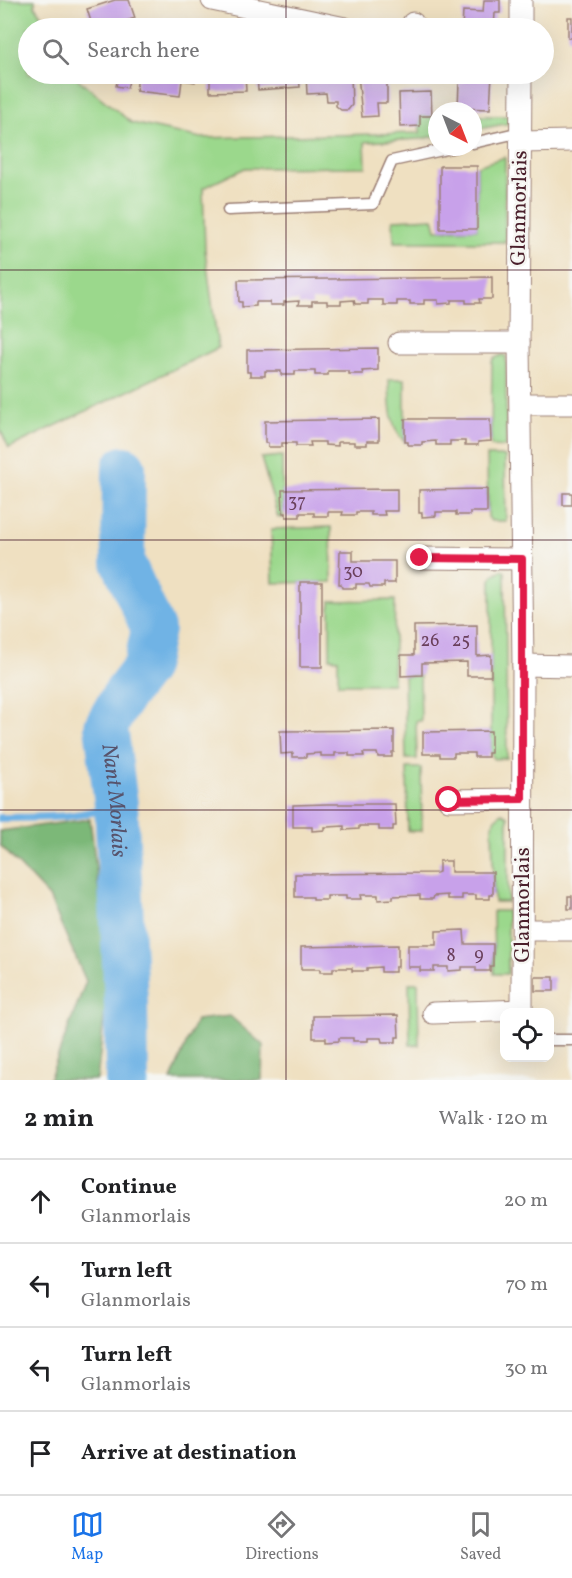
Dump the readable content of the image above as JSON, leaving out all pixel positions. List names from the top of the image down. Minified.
{"streets":{"street":["Glanmorlais"]},"water":["Nant Morlais"],"house_numbers":["37","30","26","25","9","8"],"north":"bottom right","page":{"search":"Search here","heading":["2 min","Walk · 120 m"],"list":[["Continue","Glanmorlais","20 m"],["Turn left","Glanmorlais","70 m"],["Turn left","Glanmorlais","30 m"],"Arrive at destination"],"nav":["Map","Directions","Saved"]}}
